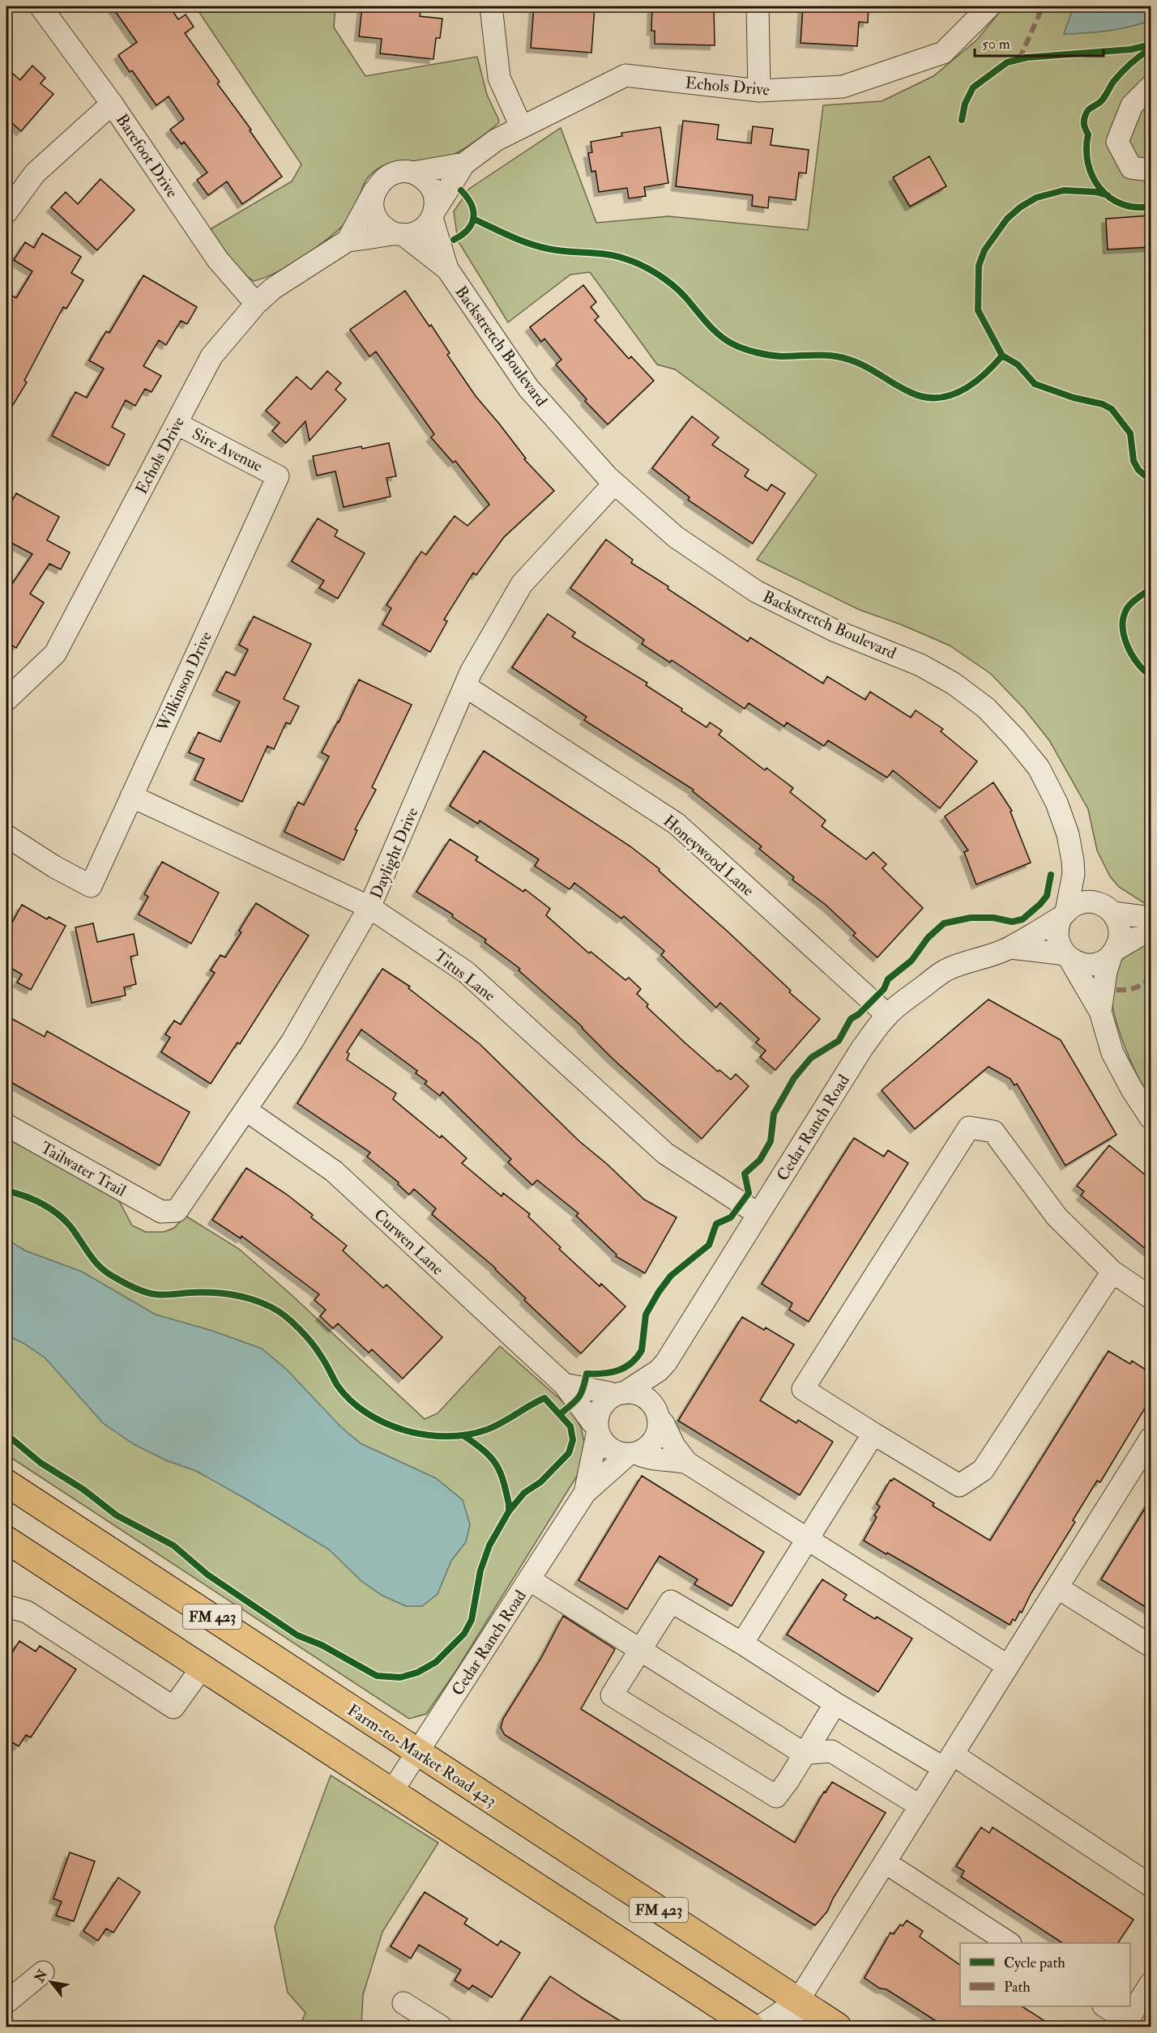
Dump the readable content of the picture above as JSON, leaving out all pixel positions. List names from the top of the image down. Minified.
{"streets":{"main road":["FM 423","Farm-to-Market Road 423"],"street":["Echols Drive","Barefoot Drive","Backstretch Boulevard","Sire Avenue","Wilkinson Drive","Daylight Drive","Honeywood Lane","Titus Lane","Cedar Ranch Road","Tailwater Trail","Curwen Lane"]},"crossings":[["Echols Drive","Barefoot Drive"],["Echols Drive","Backstretch Boulevard"],["Echols Drive","Sire Avenue"],["Backstretch Boulevard","Daylight Drive"],["Backstretch Boulevard","Cedar Ranch Road"],["Sire Avenue","Wilkinson Drive"],["Wilkinson Drive","Titus Lane"],["Daylight Drive","Honeywood Lane"],["Daylight Drive","Titus Lane"],["Daylight Drive","Tailwater Trail"],["Daylight Drive","Curwen Lane"],["Honeywood Lane","Cedar Ranch Road"],["Titus Lane","Cedar Ranch Road"],["Cedar Ranch Road","Curwen Lane"],["Cedar Ranch Road","FM 423"],["Cedar Ranch Road","Farm-to-Market Road 423"]],"legend":["Cycle path","Path"],"scale_bar":"50 m","north":"top left"}
